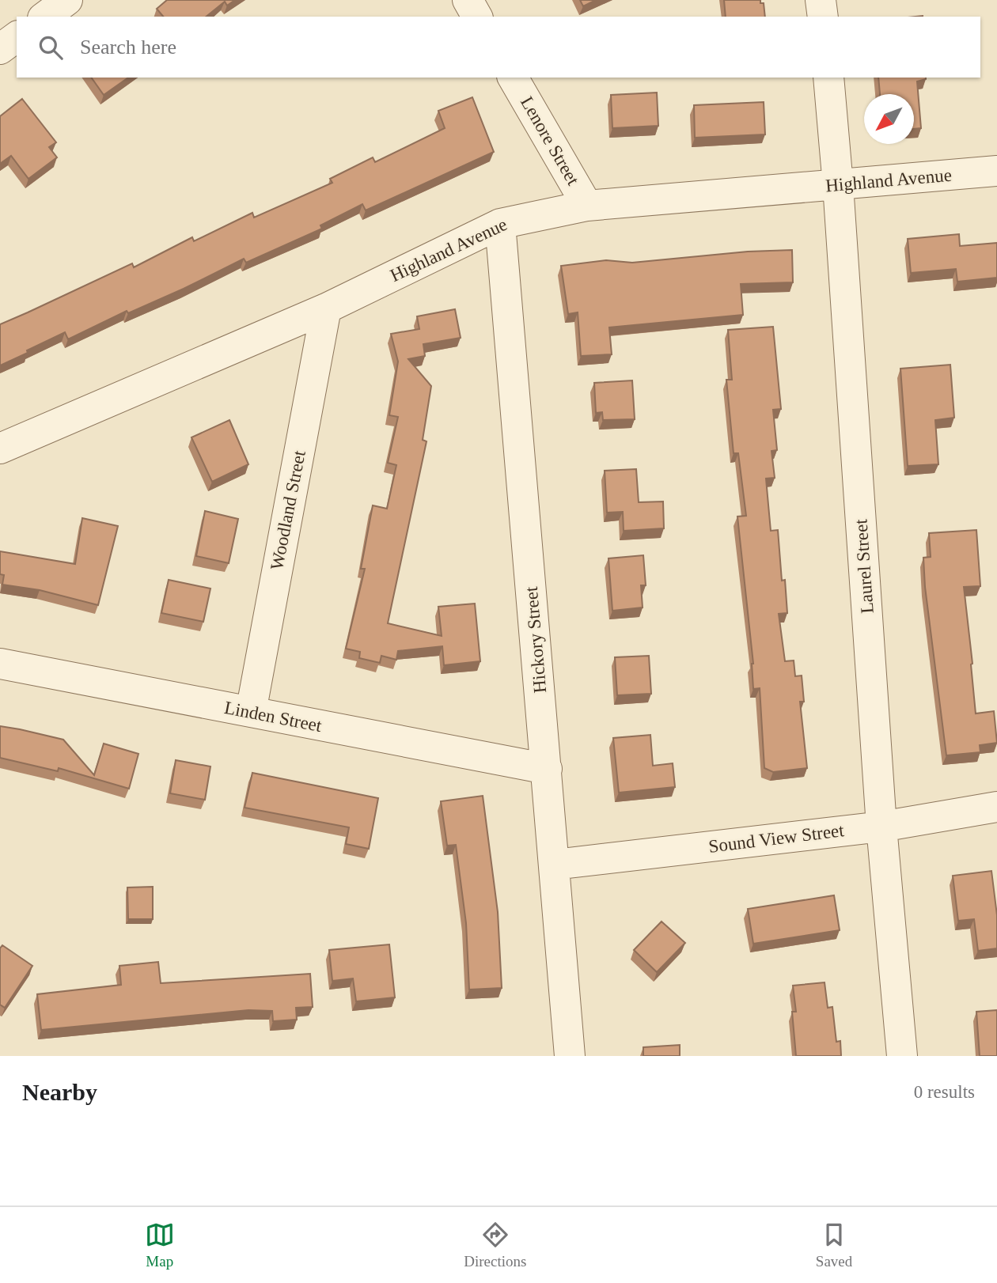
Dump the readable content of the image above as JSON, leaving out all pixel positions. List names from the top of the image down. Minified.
{"streets":{"street":["Lenore Street","Highland Avenue","Woodland Street","Laurel Street","Hickory Street","Linden Street","Sound View Street"]},"crossings":[["Lenore Street","Highland Avenue"],["Highland Avenue","Woodland Street"],["Highland Avenue","Laurel Street"],["Highland Avenue","Hickory Street"],["Woodland Street","Linden Street"],["Laurel Street","Sound View Street"],["Hickory Street","Linden Street"],["Hickory Street","Sound View Street"]],"north":"bottom left","page":{"search":"Search here","heading":["Nearby","0 results"],"nav":["Map","Directions","Saved"]}}
